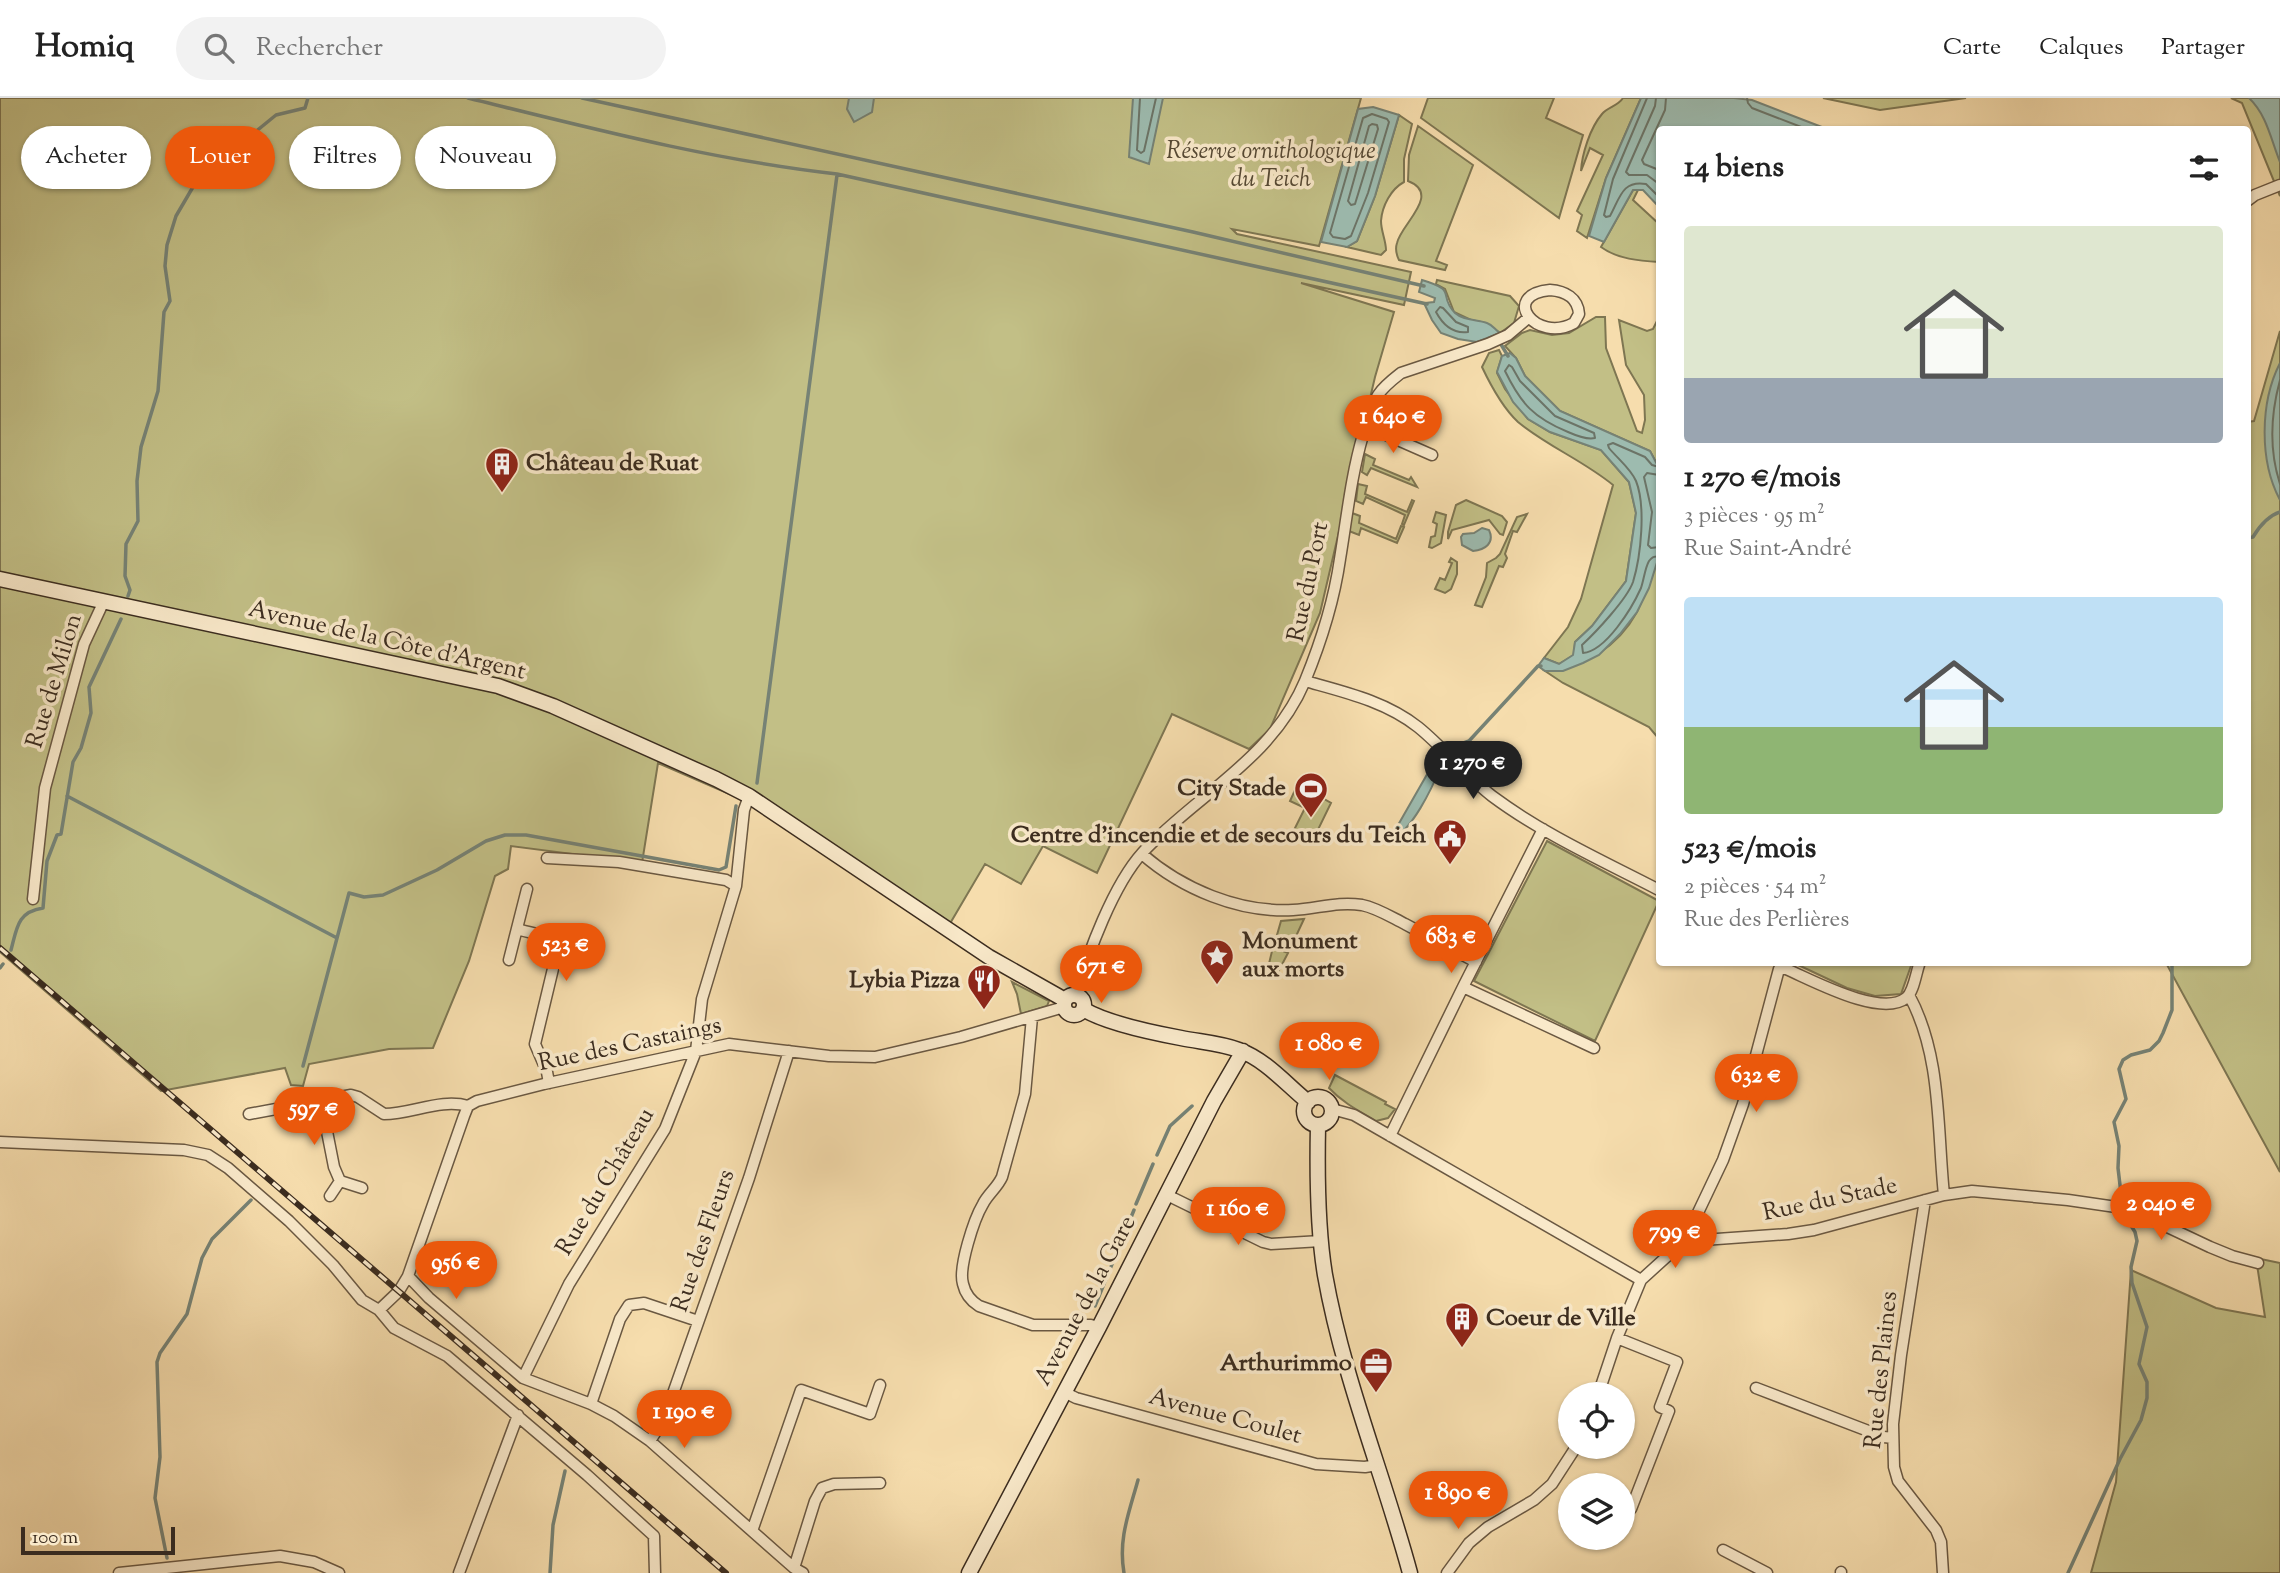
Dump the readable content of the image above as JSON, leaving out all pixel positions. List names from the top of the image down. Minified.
{"streets":{"main road":["Avenue de la Côte d'Argent","Avenue de la Gare"],"street":["Rue du Port","Rue de Milon","Rue des Castaings","Rue du Château","Rue du Stade","Rue des Fleurs","Rue des Plaines","Avenue Coulet"]},"crossings":[["Rue du Port","Avenue de la Côte d'Argent"],["Rue du Port","Rue des Castaings"],["Avenue de la Côte d'Argent","Rue de Milon"],["Avenue de la Côte d'Argent","Rue des Castaings"],["Avenue de la Côte d'Argent","Rue du Château"],["Rue des Castaings","Rue du Château"],["Rue des Castaings","Rue des Fleurs"],["Rue du Stade","Rue des Plaines"],["Avenue de la Gare","Avenue Coulet"]],"parks":["Réserve ornithologique du Teich"],"places":{"building":["Château de Ruat","Coeur de Ville"],"sports":["City Stade"],"public building":["Centre d'incendie et de secours du Teich"],"place":["Monument aux morts"],"restaurant":["Lybia Pizza"],"office":["Arthurimmo"]},"scale_bar":"100 m","page":{"header":"Homiq","search":"Rechercher","nav":["Carte","Calques","Partager"],"chip":["Acheter","Louer","Filtres","Nouveau"],"heading":"14 biens","list":[{"name":"1 270 €/mois","note":"3 pièces · 95 m² · Rue Saint-André"},{"name":"523 €/mois","note":"2 pièces · 54 m² · Rue des Perlières"}],"price":["1 640 €","1 270 €","683 €","523 €","671 €","1 080 €","632 €","597 €","2 040 €","1 160 €","799 €","956 €","1 190 €","1 890 €"],"scale":"100 m"}}
